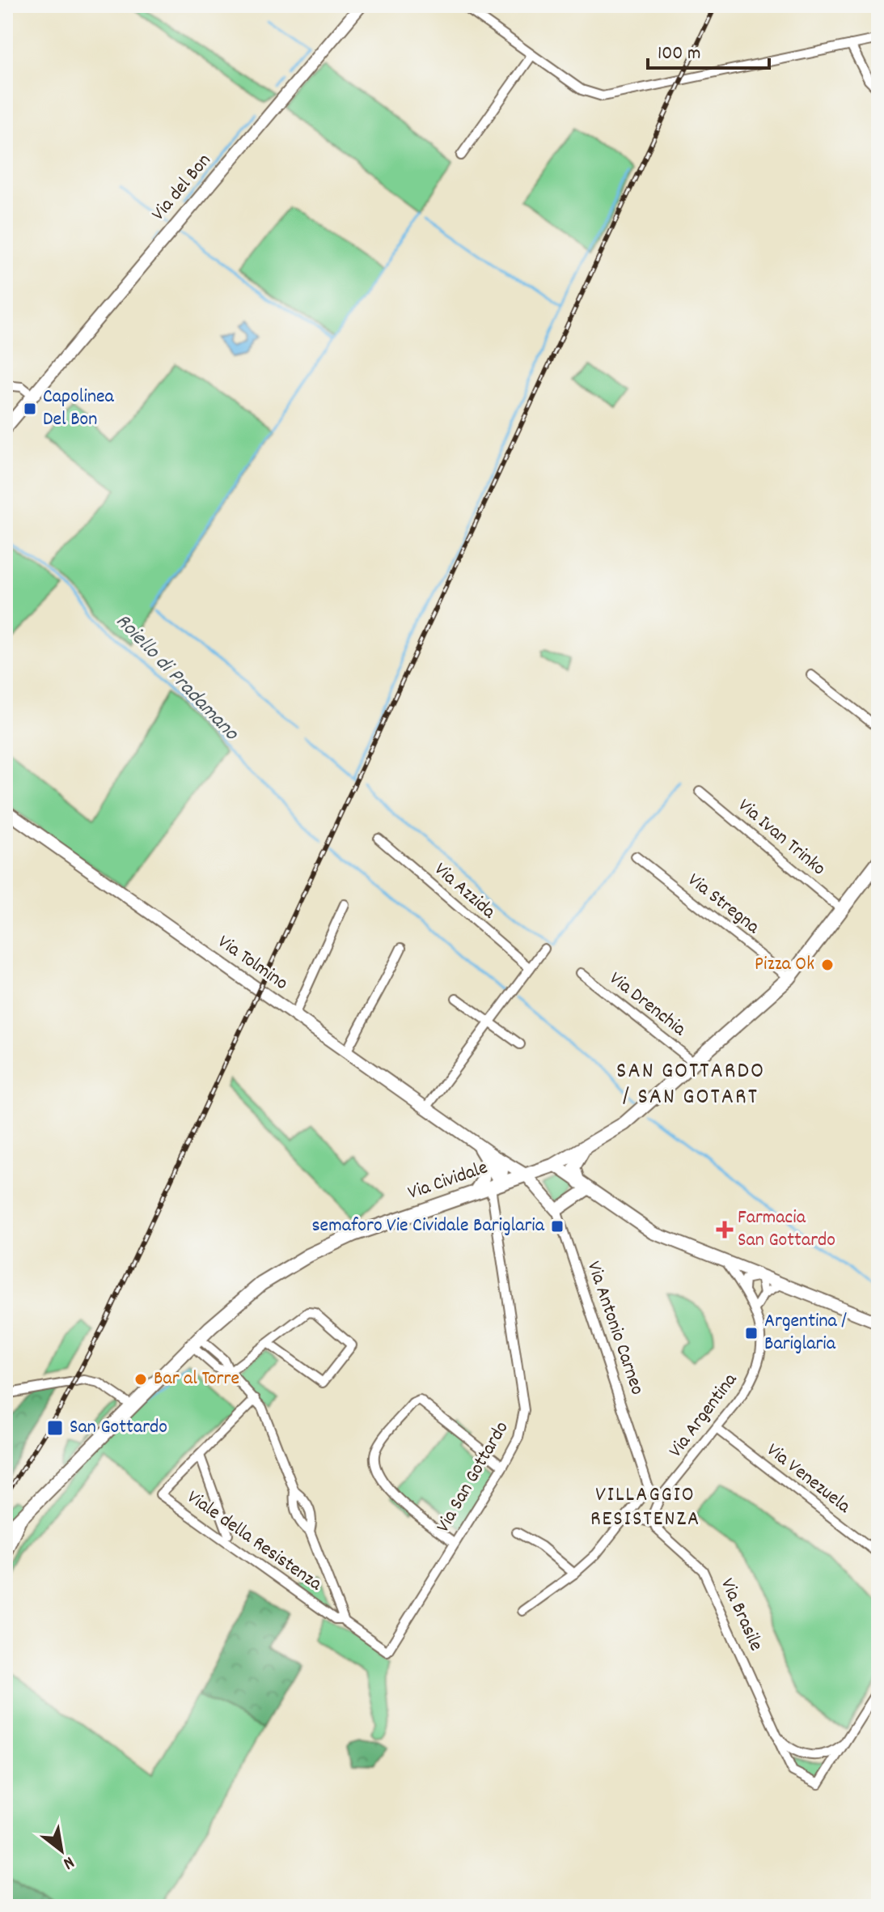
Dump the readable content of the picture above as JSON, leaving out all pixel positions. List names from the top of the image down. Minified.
{"streets":{"main road":["Via Cividale"],"street":["Via del Bon","Via Ivan Trinko","Via Azzida","Via Stregna","Via Tolmino","Via Drenchia","Via Antonio Carneo","Via Argentina","Via San Gottardo","Via Venezuela","Viale della Resistenza","Via Brasile"]},"crossings":[["Via Ivan Trinko","Via Cividale"],["Via Stregna","Via Cividale"],["Via Tolmino","Via Cividale"],["Via Tolmino","Via Antonio Carneo"],["Via Tolmino","Via San Gottardo"],["Via Drenchia","Via Cividale"],["Via Cividale","Via Antonio Carneo"],["Via Cividale","Via San Gottardo"],["Via Cividale","Viale della Resistenza"],["Via Antonio Carneo","Via Argentina"],["Via Argentina","Via Venezuela"],["Via San Gottardo","Viale della Resistenza"]],"districts":["SAN GOTTARDO / SAN GOTART","VILLAGGIO RESISTENZA"],"water":["Roiello di Pradamano"],"places":{"transit":["Capolinea Del Bon","semaforo Vie Cividale Bariglaria","Argentina / Bariglaria","San Gottardo"],"other":["Pizza Ok","Bar al Torre"],"health":["Farmacia San Gottardo"]},"scale_bar":"100 m","north":"bottom right"}
